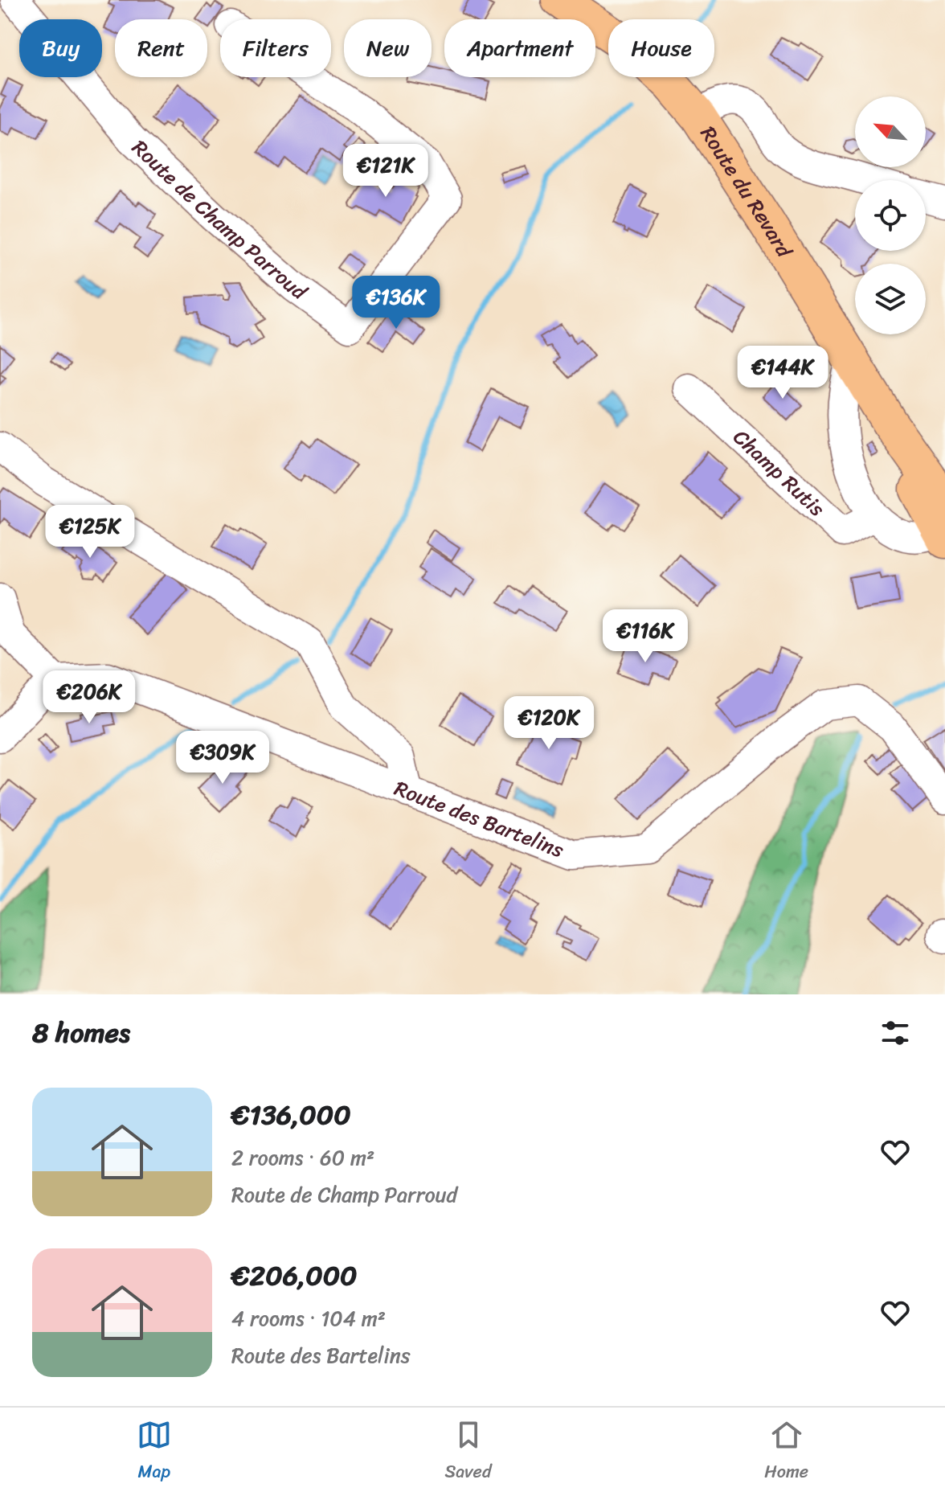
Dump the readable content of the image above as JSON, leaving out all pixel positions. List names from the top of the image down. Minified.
{"streets":{"main road":["Route du Revard"],"street":["Route de Champ Parroud","Champ Rutis","Route des Bartelins"]},"crossings":[["Route du Revard","Champ Rutis"]],"north":"top left","page":{"chip":["Buy","Rent","Filters","New","Apartment","House"],"price":["€121K","€136K","€144K","€125K","€116K","€206K","€120K","€309K"],"heading":"8 homes","list":[{"name":"€136,000","note":"2 rooms · 60 m² · Route de Champ Parroud"},{"name":"€206,000","note":"4 rooms · 104 m² · Route des Bartelins"}],"tabs":["Map","Saved","Home"]}}
